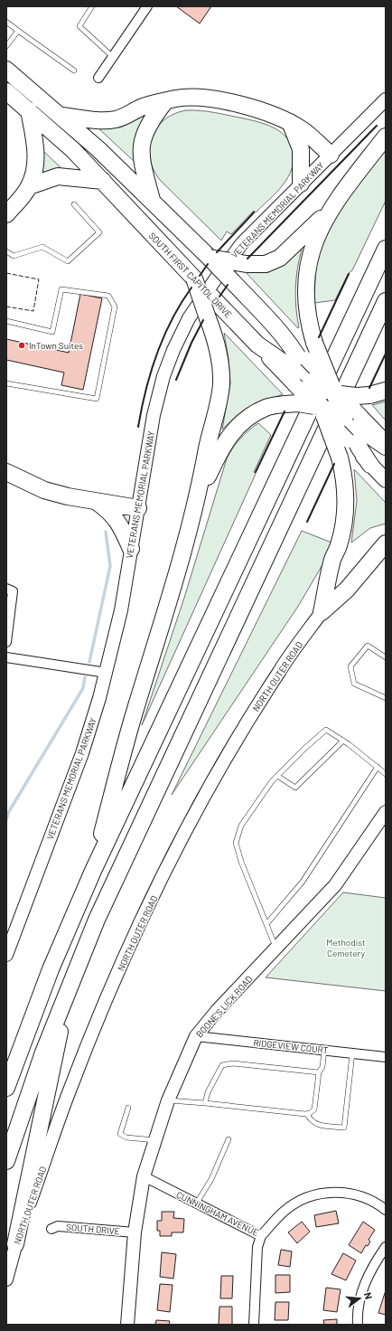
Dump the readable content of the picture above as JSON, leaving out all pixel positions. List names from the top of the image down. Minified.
{"streets":{"highway":["SOUTH FIRST CAPITOL DRIVE"],"street":["VETERANS MEMORIAL PARKWAY","NORTH OUTER ROAD","BOONE'S LICK ROAD","RIDGEVIEW COURT","CUNNINGHAM AVENUE","SOUTH DRIVE"]},"crossings":[["BOONE'S LICK ROAD","RIDGEVIEW COURT"],["BOONE'S LICK ROAD","CUNNINGHAM AVENUE"],["BOONE'S LICK ROAD","SOUTH DRIVE"]],"parks":["Methodist Cemetery"],"places":["InTown Suites"],"north":"right"}
